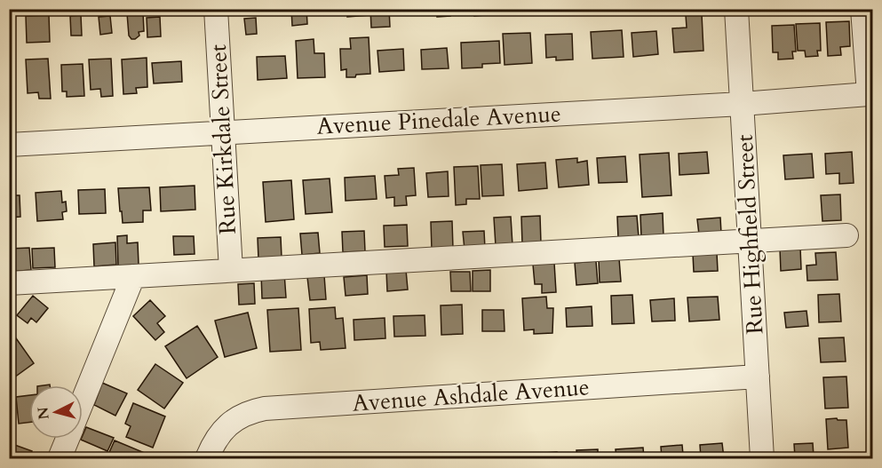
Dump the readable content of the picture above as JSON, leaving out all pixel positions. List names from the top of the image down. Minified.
{"streets":{"street":["Avenue Pinedale Avenue","Rue Kirkdale Street","Rue Highfield Street","Avenue Ashdale Avenue"]},"crossings":[["Avenue Pinedale Avenue","Rue Kirkdale Street"],["Avenue Pinedale Avenue","Rue Highfield Street"],["Rue Highfield Street","Avenue Ashdale Avenue"]],"north":"left"}
